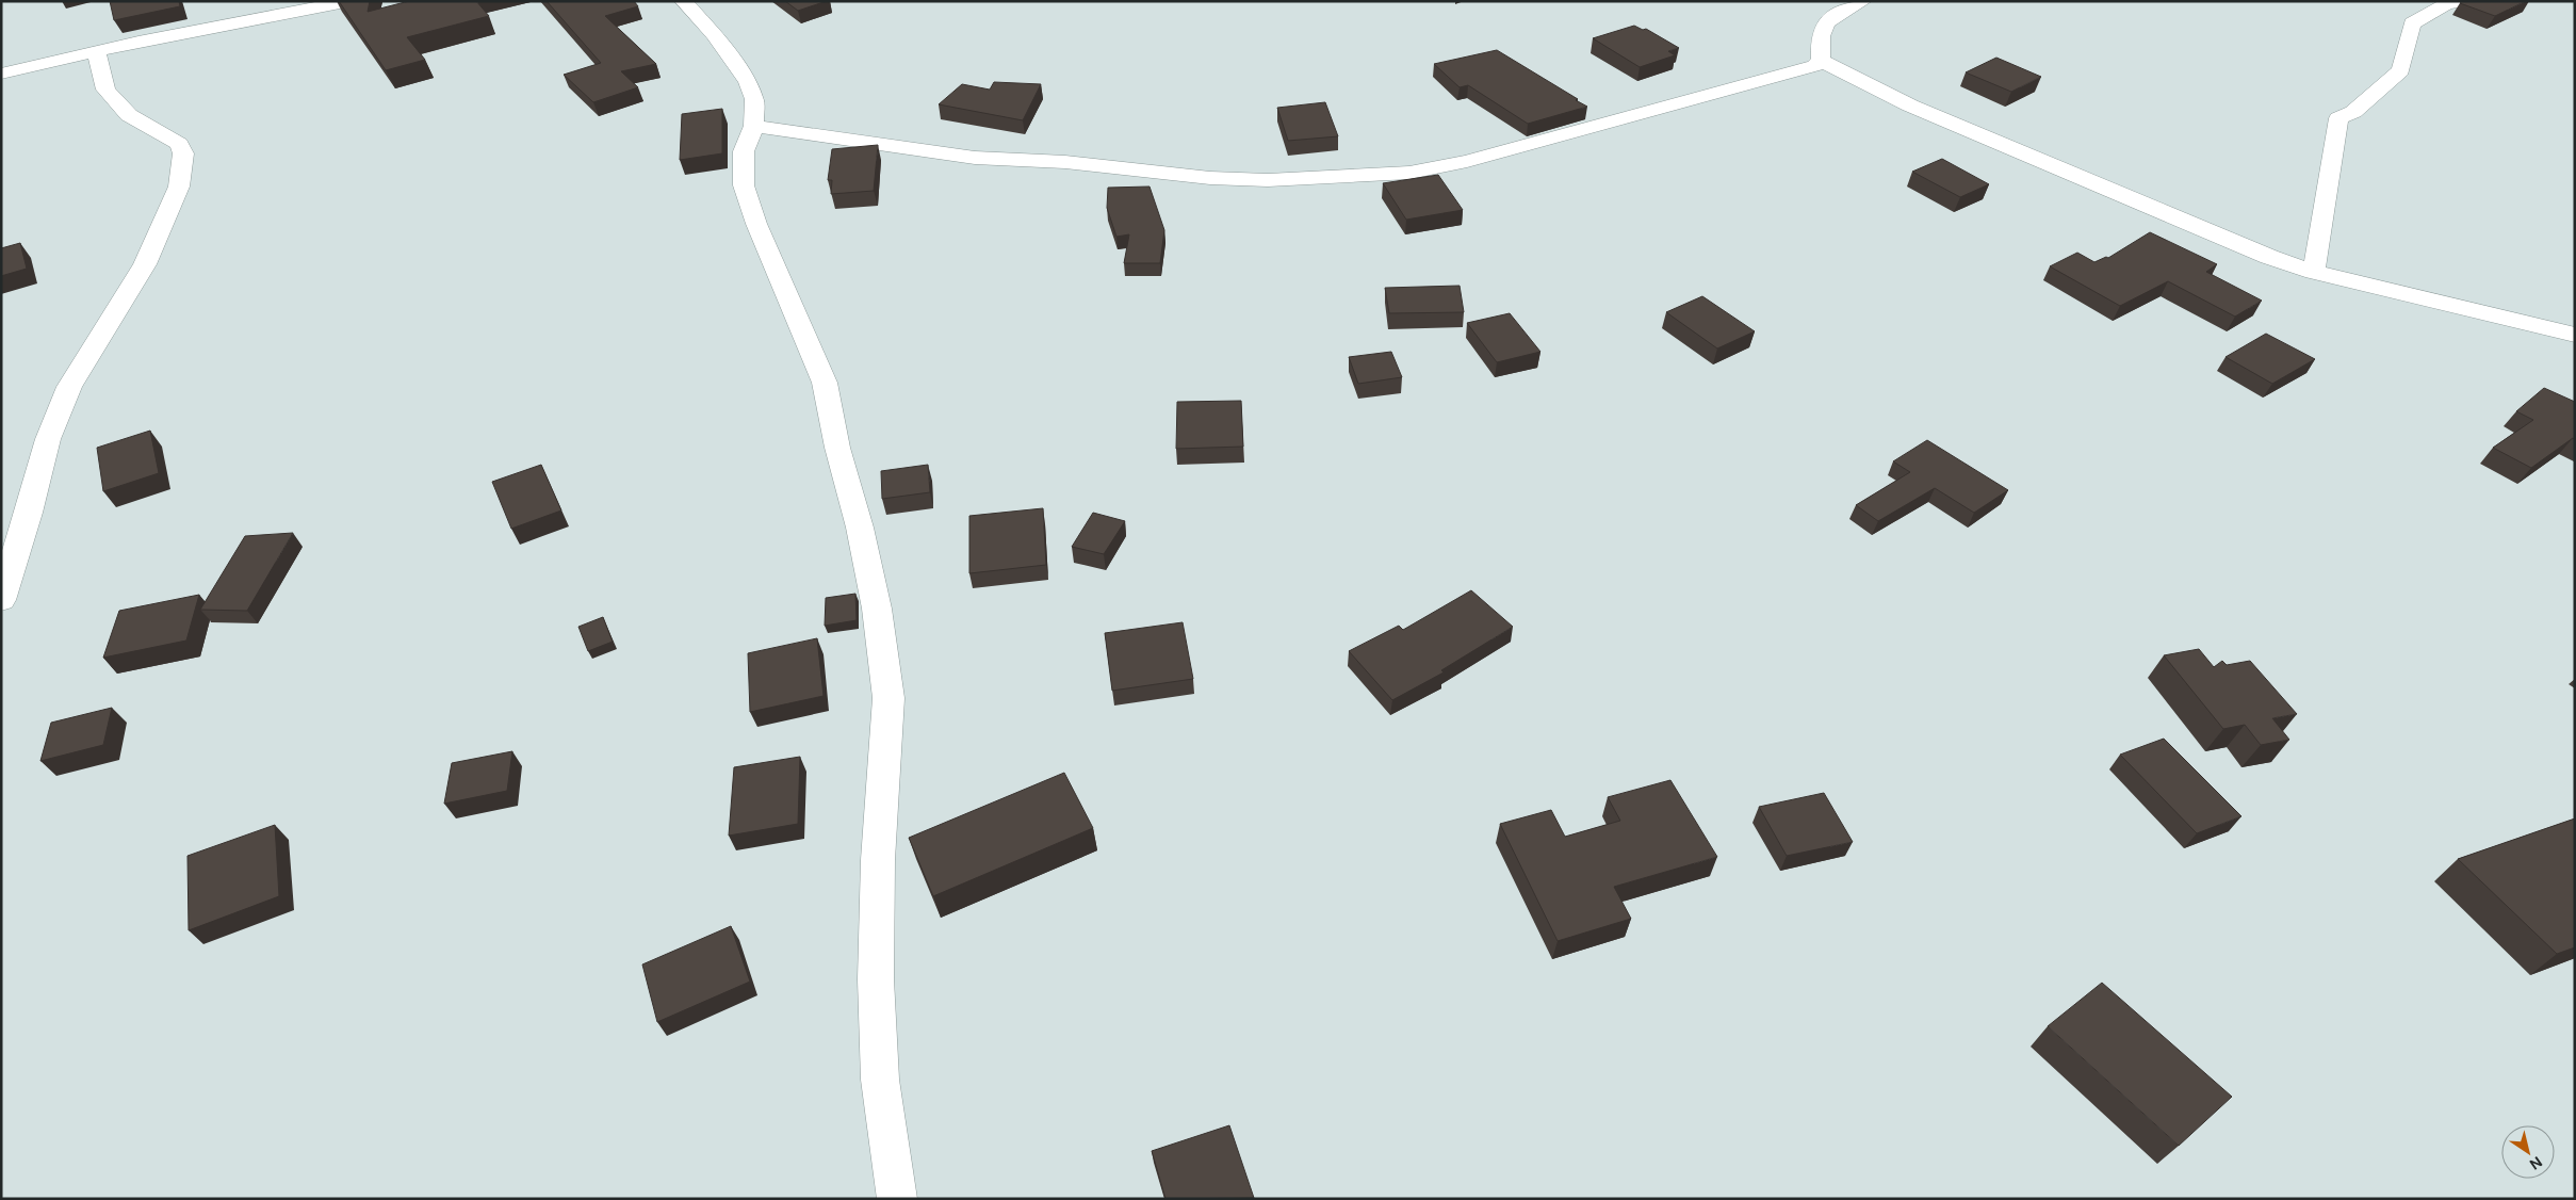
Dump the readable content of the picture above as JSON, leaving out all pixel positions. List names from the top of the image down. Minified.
{"north":"bottom right"}
